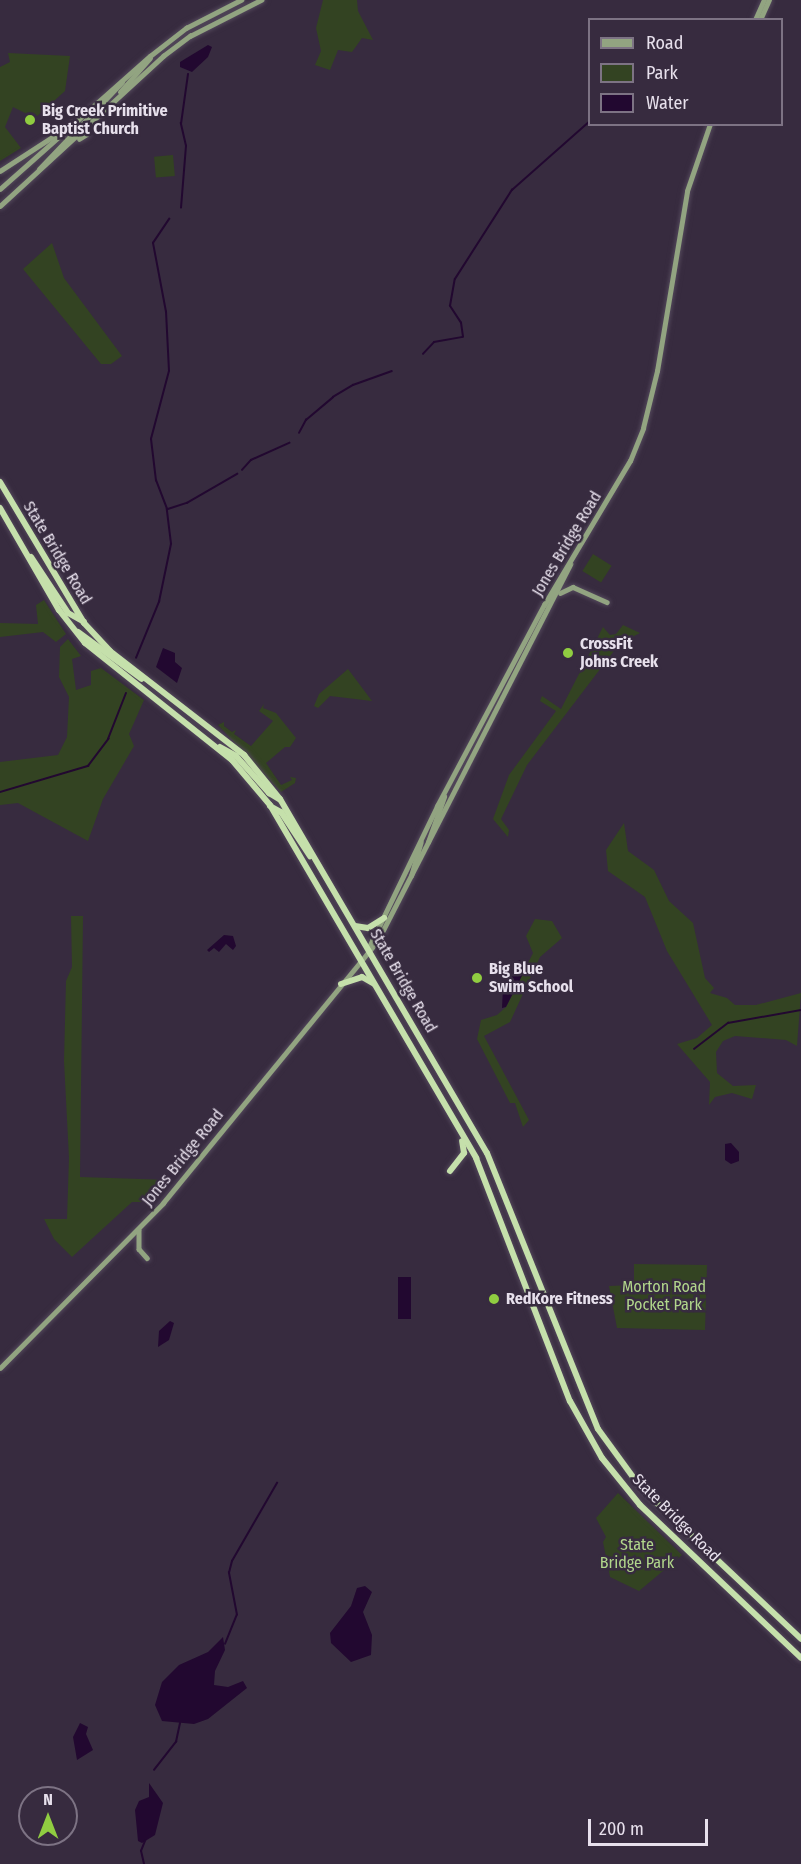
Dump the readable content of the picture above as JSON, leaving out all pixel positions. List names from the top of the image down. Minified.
{"streets":{"highway":["State Bridge Road"],"main road":["Jones Bridge Road"]},"crossings":[["Jones Bridge Road","State Bridge Road"]],"parks":["Morton Road Pocket Park","State Bridge Park"],"places":["Big Creek Primitive Baptist Church","CrossFit Johns Creek","Big Blue Swim School","RedKore Fitness"],"legend":["Road","Park","Water"],"scale_bar":"200 m","north":"top"}
